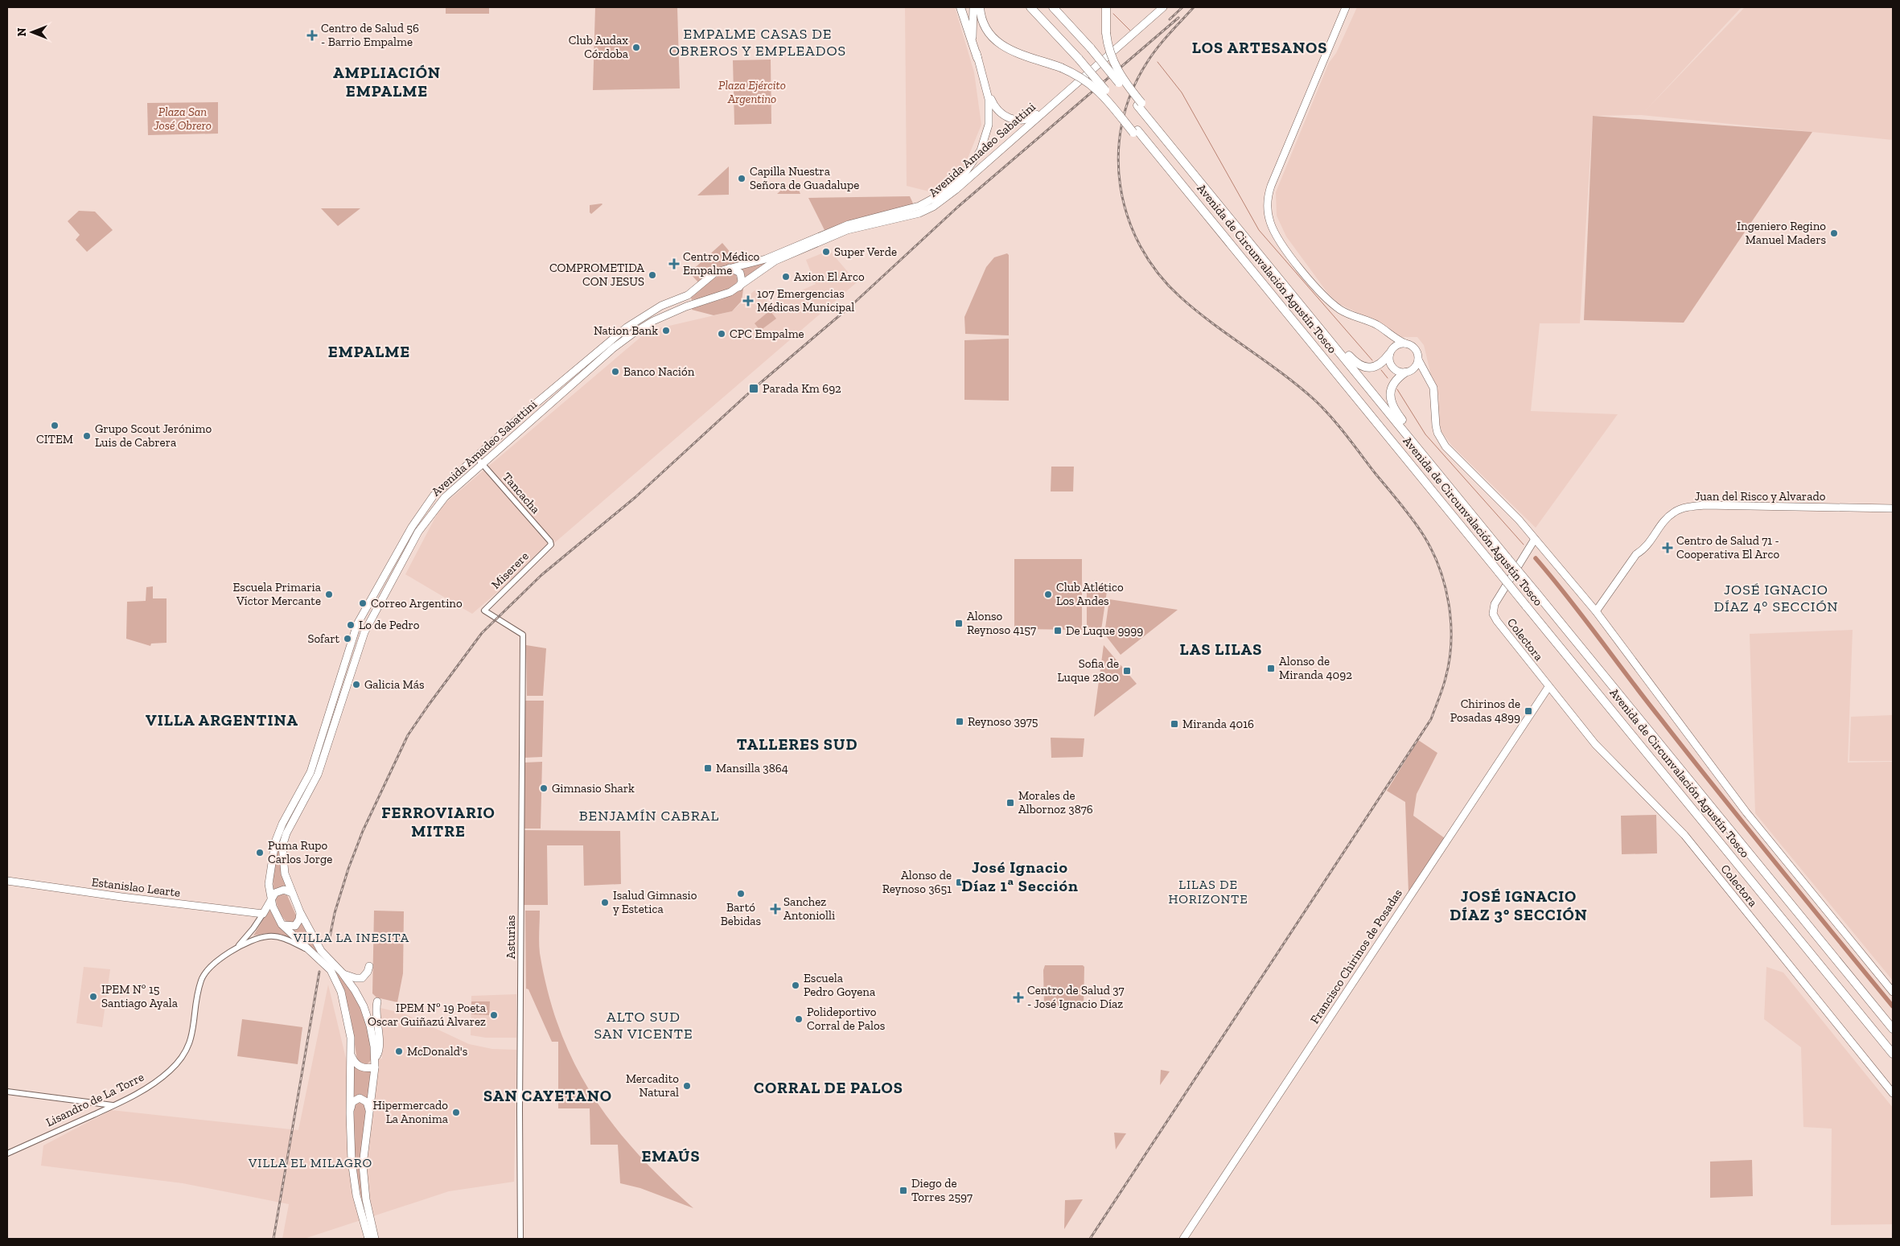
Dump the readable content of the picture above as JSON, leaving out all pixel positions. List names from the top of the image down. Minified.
{"streets":{"highway":["Avenida de Circunvalación Agustín Tosco"],"main road":["Avenida Amadeo Sabattini","Juan del Risco y Alvarado","Colectora","Estanislao Learte","Francisco Chirinos de Posadas","Lisandro de La Torre"],"street":["Tancacha","Miserere","Asturias"]},"crossings":[["Avenida Amadeo Sabattini","Tancacha"],["Avenida Amadeo Sabattini","Lisandro de La Torre"],["Tancacha","Miserere"],["Miserere","Asturias"],["Colectora","Francisco Chirinos de Posadas"],["Estanislao Learte","Lisandro de La Torre"]],"districts":["EMPALME CASAS DE OBREROS Y EMPLEADOS","LOS ARTESANOS","AMPLIACIÓN EMPALME","EMPALME","JOSÉ IGNACIO DÍAZ 4° SECCIÓN","LAS LILAS","VILLA ARGENTINA","TALLERES SUD","FERROVIARIO MITRE","BENJAMÍN CABRAL","José Ignacio Díaz 1ª Sección","LILAS DE HORIZONTE","JOSÉ IGNACIO DÍAZ 3° SECCIÓN","VILLA LA INESITA","ALTO SUD SAN VICENTE","CORRAL DE PALOS","SAN CAYETANO","EMAÚS","VILLA EL MILAGRO"],"parks":["Plaza Ejército Argentino","Plaza San José Obrero"],"places":{"health":["Centro de Salud 56 - Barrio Empalme","Centro Médico Empalme","107 Emergencias Médicas Municipal","Centro de Salud 71 - Cooperativa El Arco","Sanchez Antoniolli","Centro de Salud 37 - José Ignacio Díaz"],"other":["Club Audax Córdoba","Capilla Nuestra Señora de Guadalupe","Ingeniero Regino Manuel Maders","Super Verde","COMPROMETIDA CON JESUS","Axion El Arco","Nation Bank","CPC Empalme","Banco Nación","CITEM","Grupo Scout Jerónimo Luis de Cabrera","Escuela Primaria Víctor Mercante","Club Atlético Los Andes","Correo Argentino","Lo de Pedro","Sofart","Galicia Más","Gimnasio Shark","Puma Rupo Carlos Jorge","Bartó Bebidas","Isalud Gimnasio y Estetica","Escuela Pedro Goyena","IPEM Nº 15 Santiago Ayala","IPEM Nº 19 Poeta Oscar Guiñazú Alvarez","Polideportivo Corral de Palos","McDonald's","Mercadito Natural","Hipermercado La Anonima"],"transit":["Parada Km 692","Alonso Reynoso 4157","De Luque 9999","Alonso de Miranda 4092","Sofia de Luque 2800","Chirinos de Posadas 4899","Reynoso 3975","Miranda 4016","Mansilla 3864","Morales de Albornoz 3876","Alonso de Reynoso 3651","Diego de Torres 2597"]},"north":"left"}
